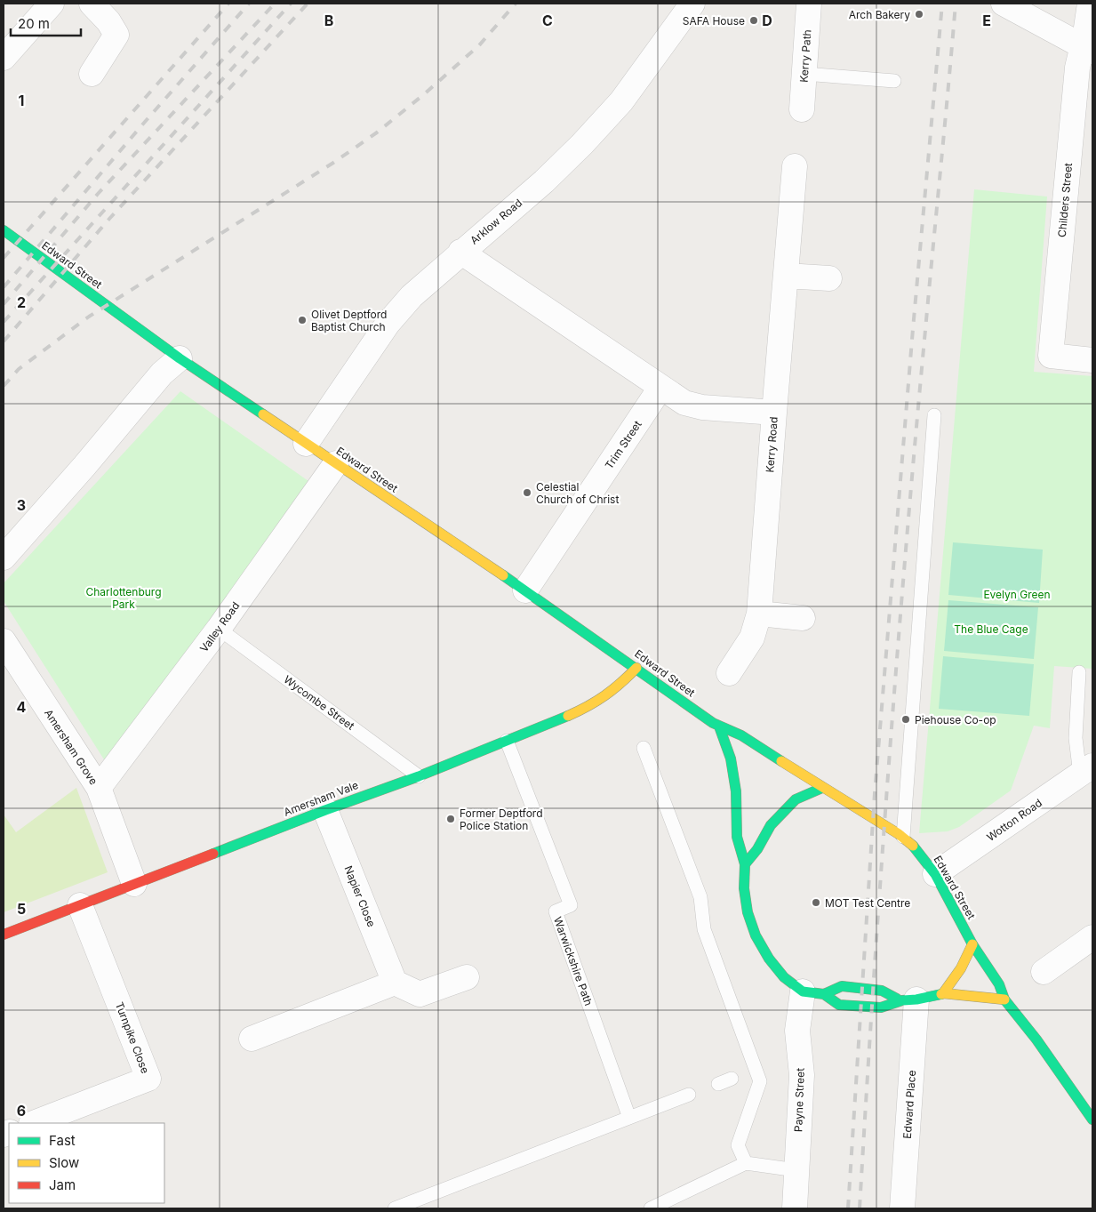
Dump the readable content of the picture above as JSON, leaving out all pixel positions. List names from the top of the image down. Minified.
{"streets":{"street":["Kerry Path","Childers Street","Arklow Road","Edward Street","Trim Street","Kerry Road","Valley Road","Amersham Grove","Amersham Vale","Wotton Road","Napier Close","Turnpike Close","Payne Street","Edward Place"],"lane":["Wycombe Street","Warwickshire Path"]},"crossings":[["Arklow Road","Edward Street"],["Edward Street","Trim Street"],["Edward Street","Valley Road"],["Edward Street","Amersham Vale"],["Edward Street","Wotton Road"],["Valley Road","Wycombe Street"],["Valley Road","Amersham Grove"],["Wycombe Street","Amersham Vale"],["Amersham Grove","Amersham Vale"],["Amersham Vale","Napier Close"],["Amersham Vale","Warwickshire Path"],["Amersham Vale","Turnpike Close"]],"parks":["Charlottenburg Park","Evelyn Green","The Blue Cage"],"places":["Arch Bakery","SAFA House","Olivet Deptford Baptist Church","Celestial Church of Christ","Piehouse Co-op","Former Deptford Police Station","MOT Test Centre"],"legend":["Fast","Slow","Jam"],"scale_bar":"20 m","grid":{"columns":["B","C","D","E"],"rows":["1","2","3","4","5","6"]}}
